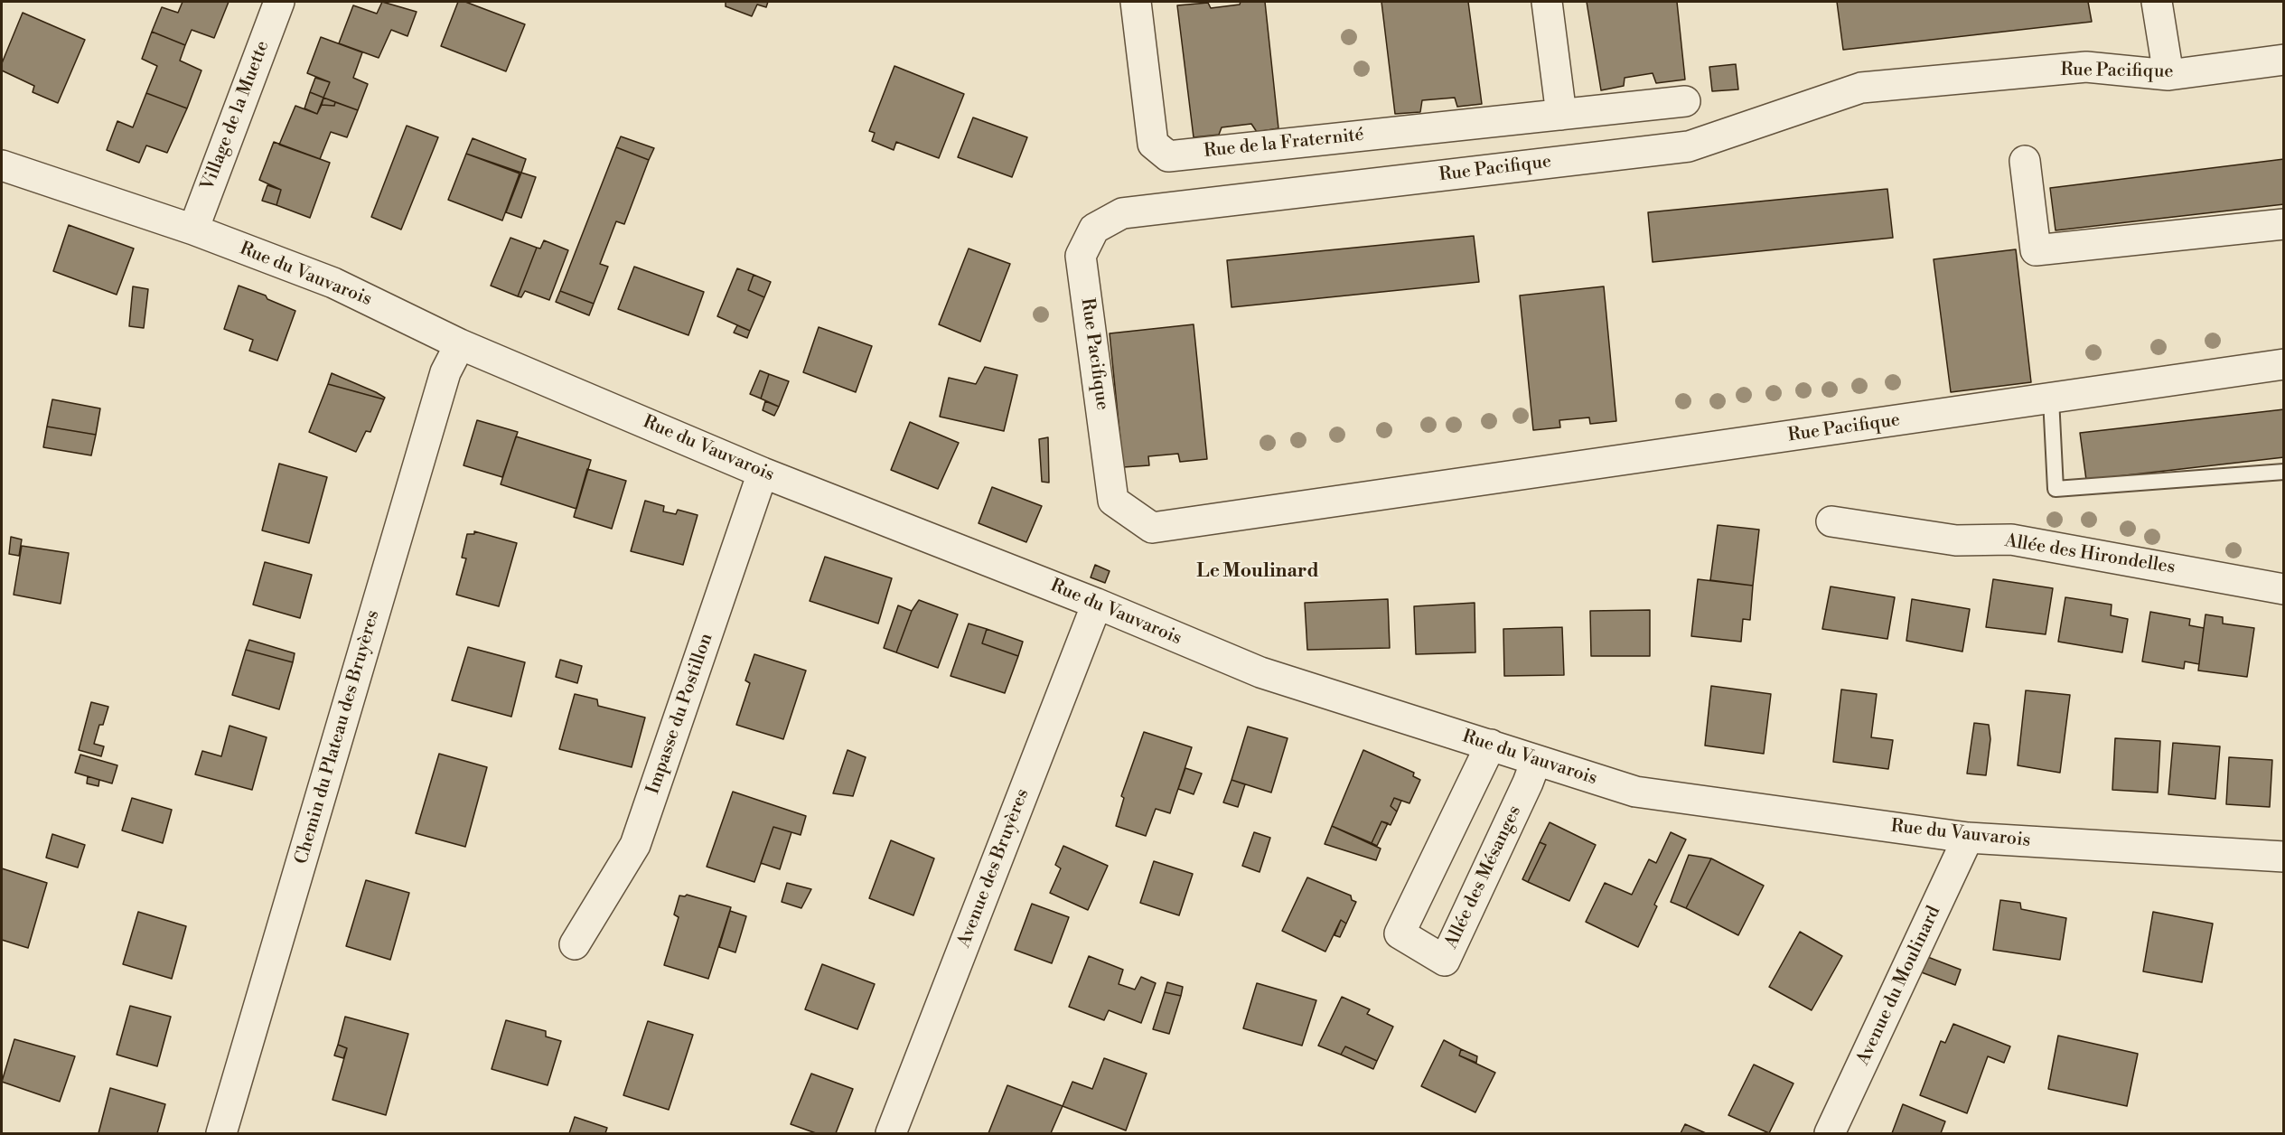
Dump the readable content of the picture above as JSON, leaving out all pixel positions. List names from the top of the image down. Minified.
{"streets":{"street":["Rue Pacifique","Village de la Muette","Rue de la Fraternité","Rue du Vauvarois","Allée des Hirondelles","Impasse du Postillon","Chemin du Plateau des Bruyères","Avenue des Bruyères","Allée des Mésanges","Avenue du Moulinard"]},"crossings":[["Village de la Muette","Rue du Vauvarois"],["Rue du Vauvarois","Impasse du Postillon"],["Rue du Vauvarois","Chemin du Plateau des Bruyères"],["Rue du Vauvarois","Avenue des Bruyères"],["Rue du Vauvarois","Allée des Mésanges"],["Rue du Vauvarois","Avenue du Moulinard"]],"districts":["Le Moulinard"]}
